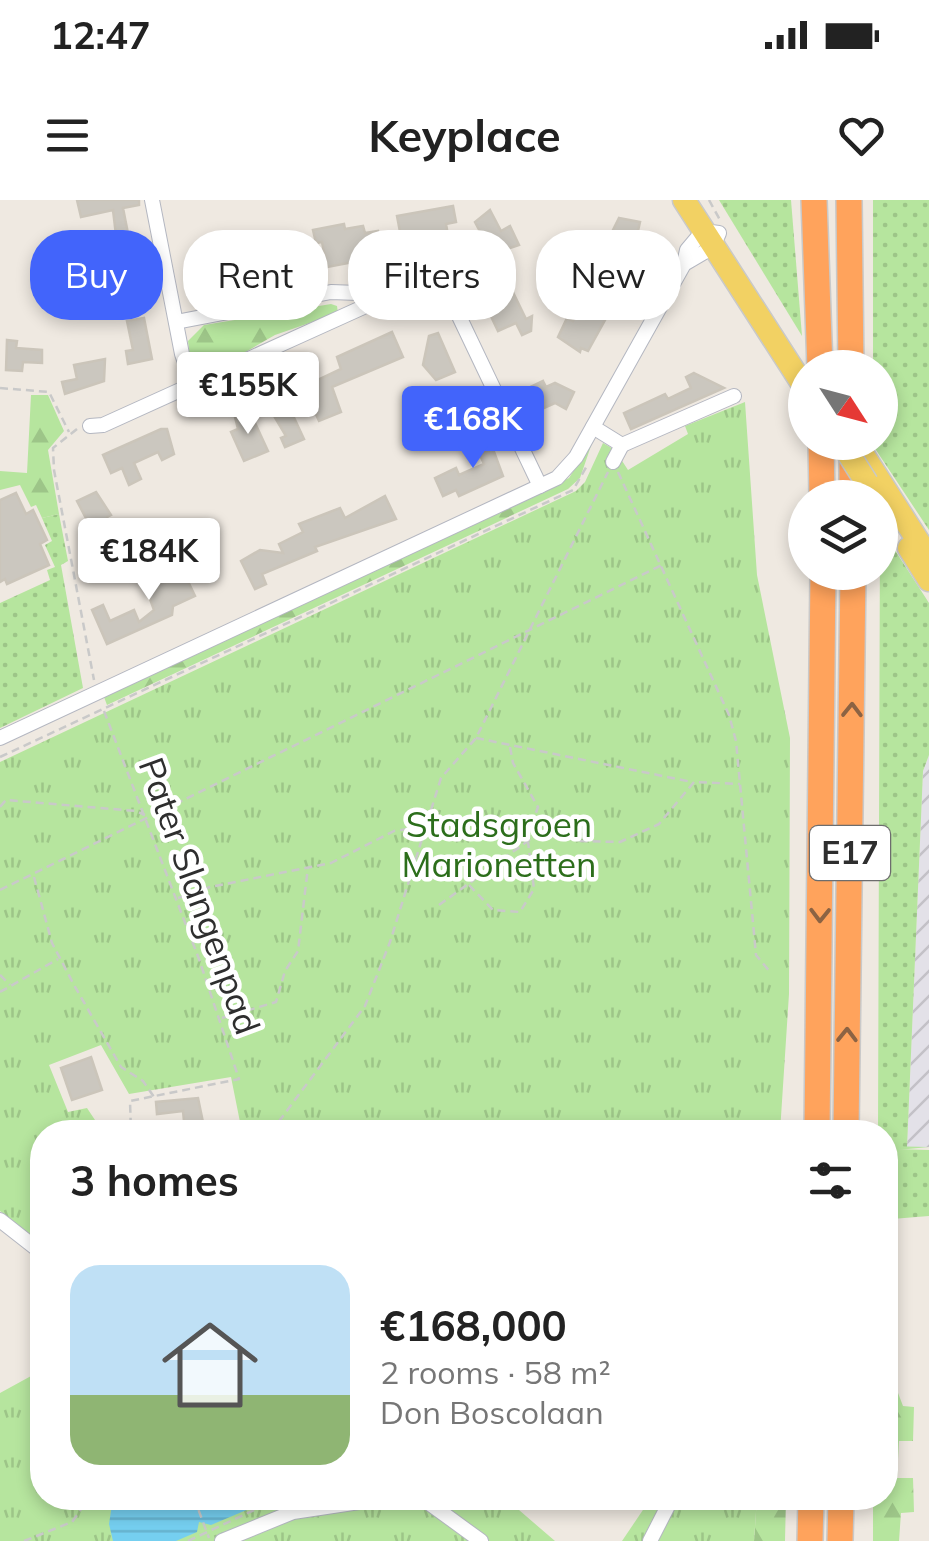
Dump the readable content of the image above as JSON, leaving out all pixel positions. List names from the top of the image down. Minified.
{"streets":{"highway":["E17"],"path":["Pater Slangenpad"]},"parks":["Stadsgroen Marionetten"],"north":"bottom right","page":{"status":"12:47","header":"Keyplace","chip":["Buy","Rent","Filters","New"],"price":["€155K","€168K","€184K"],"heading":"3 homes","list":[{"name":"€168,000","note":"2 rooms · 58 m² · Don Boscolaan"}]}}
